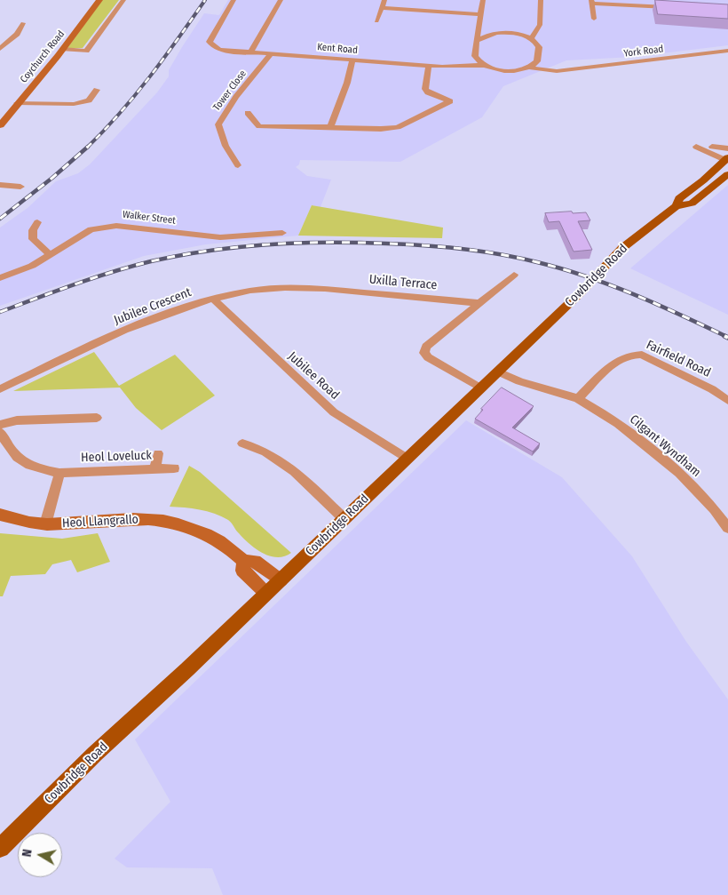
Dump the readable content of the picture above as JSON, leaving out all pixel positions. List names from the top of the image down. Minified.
{"streets":{"main road":["Coychurch Road","Cowbridge Road","Heol Llangrallo"],"street":["Kent Road","York Road","Tower Close","Walker Street","Uxilla Terrace","Jubilee Crescent","Fairfield Road","Jubilee Road","Cilgant Wyndham","Heol Loveluck"]},"crossings":[["Kent Road","York Road"],["Kent Road","Tower Close"],["Cowbridge Road","Jubilee Road"],["Cowbridge Road","Cilgant Wyndham"],["Cowbridge Road","Heol Llangrallo"],["Uxilla Terrace","Jubilee Crescent"],["Jubilee Crescent","Jubilee Road"],["Fairfield Road","Cilgant Wyndham"]],"north":"left"}
